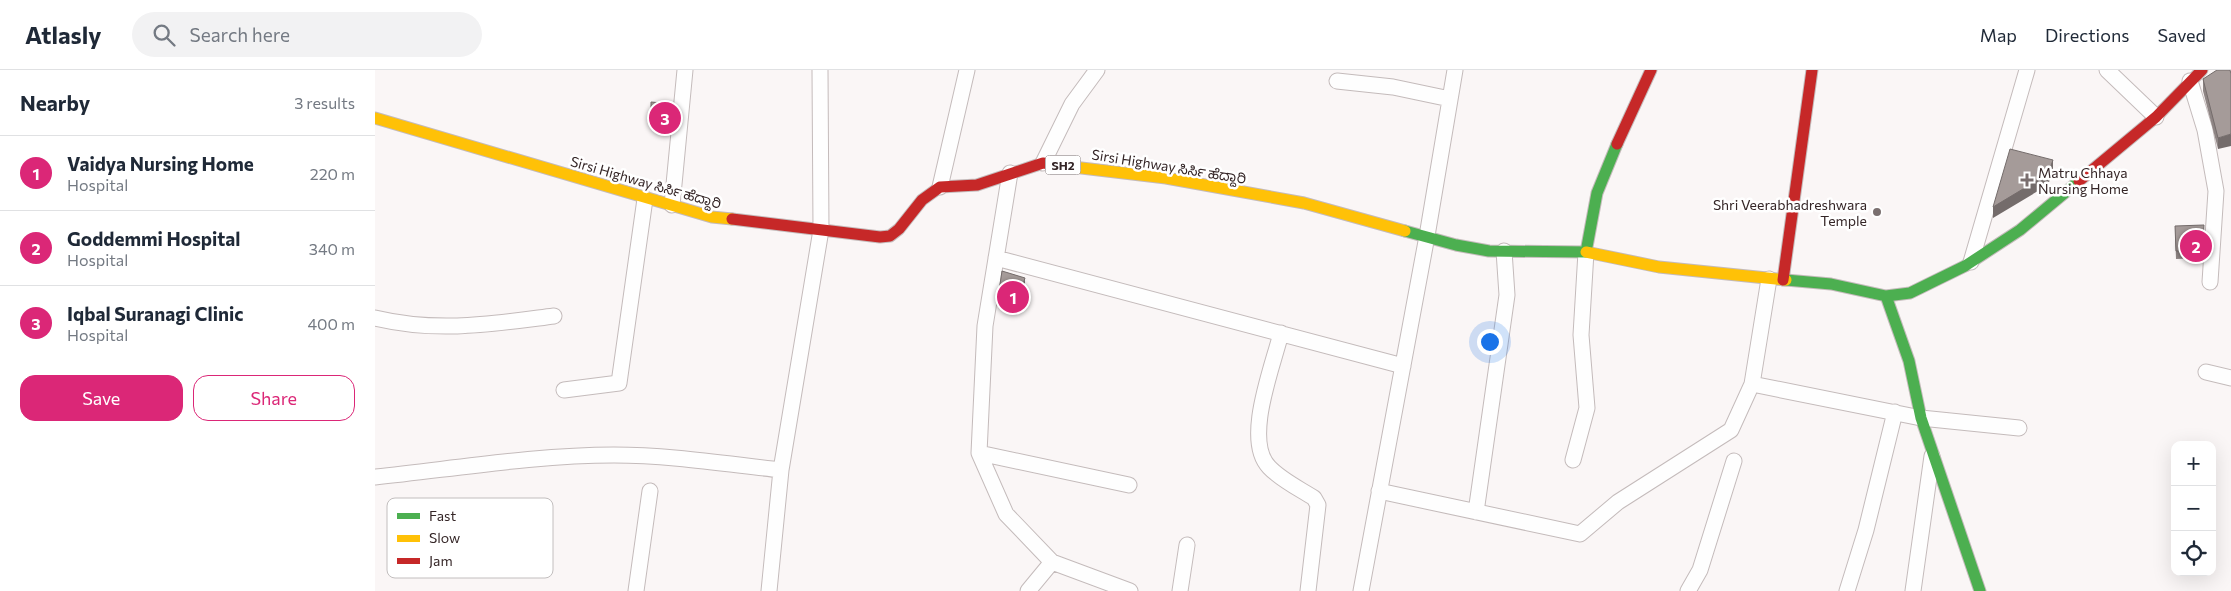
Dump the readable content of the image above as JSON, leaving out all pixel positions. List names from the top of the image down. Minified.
{"streets":{"main road":["SH2","Sirsi Highway ಸಿರ್ಸಿ ಹೆದ್ದಾರಿ"]},"places":{"health":["Matru Chhaya Nursing Home"],"other":["Shri Veerabhadreshwara Temple"]},"legend":["Fast","Slow","Jam"],"page":{"header":"Atlasly","search":"Search here","nav":["Map","Directions","Saved"],"heading":["Nearby","3 results"],"pins":["3","2","1"],"list":[{"mark":"1","name":"Vaidya Nursing Home","note":"Hospital","value":"220 m"},{"mark":"2","name":"Goddemmi Hospital","note":"Hospital","value":"340 m"},{"mark":"3","name":"Iqbal Suranagi Clinic","note":"Hospital","value":"400 m"}],"buttons":["Save","Share"],"map_buttons":["+","−"]}}
